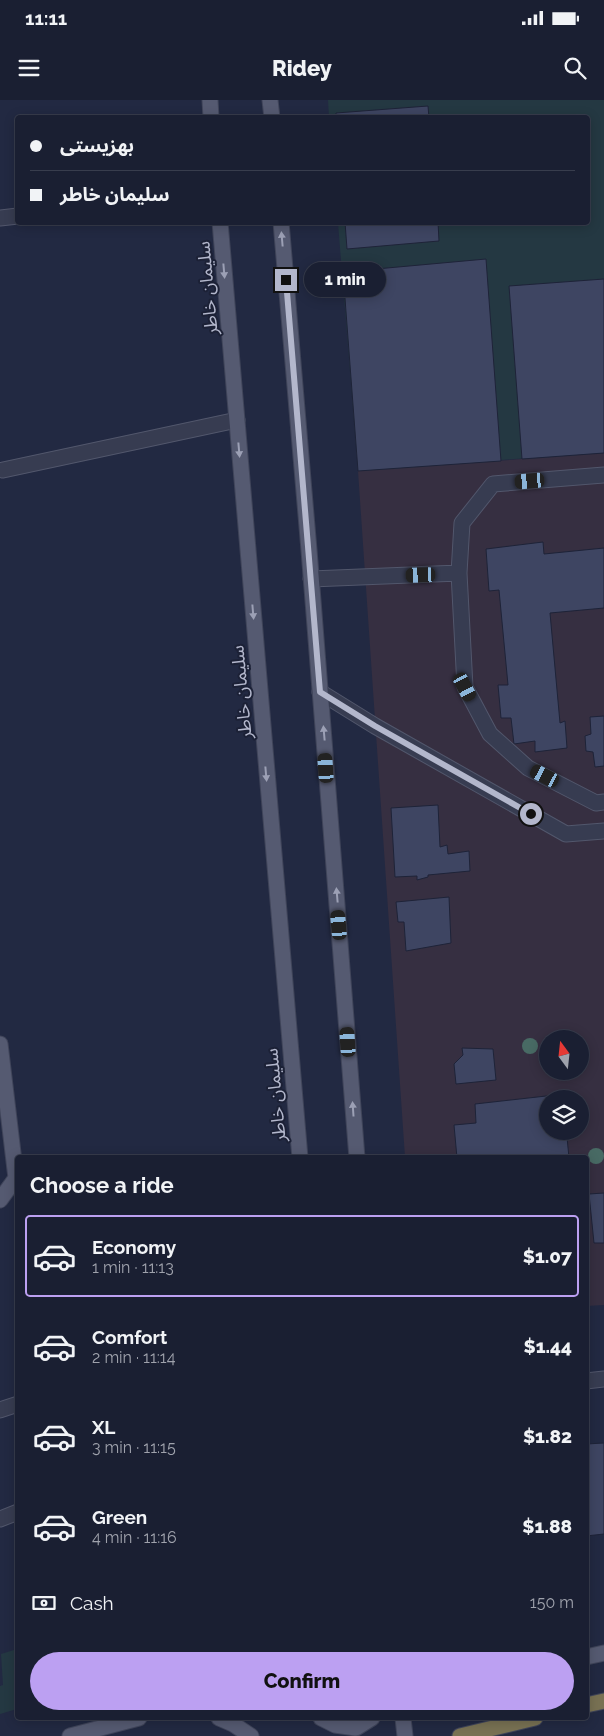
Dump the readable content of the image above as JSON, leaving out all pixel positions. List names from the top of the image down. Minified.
{"streets":{"main road":["سلیمان خاطر"]},"north":"top","page":{"status":"11:11","header":"Ridey","banner":["بهزیستی","سلیمان خاطر"],"bubble":"1 min","heading":"Choose a ride","list":[{"name":"Economy","note":"1 min · 11:13","value":"$1.07"},{"name":"Comfort","note":"2 min · 11:14","value":"$1.44"},{"name":"XL","note":"3 min · 11:15","value":"$1.82"},{"name":"Green","note":"4 min · 11:16","value":"$1.88"}],"pay":["Cash","150 m"],"buttons":"Confirm"}}
